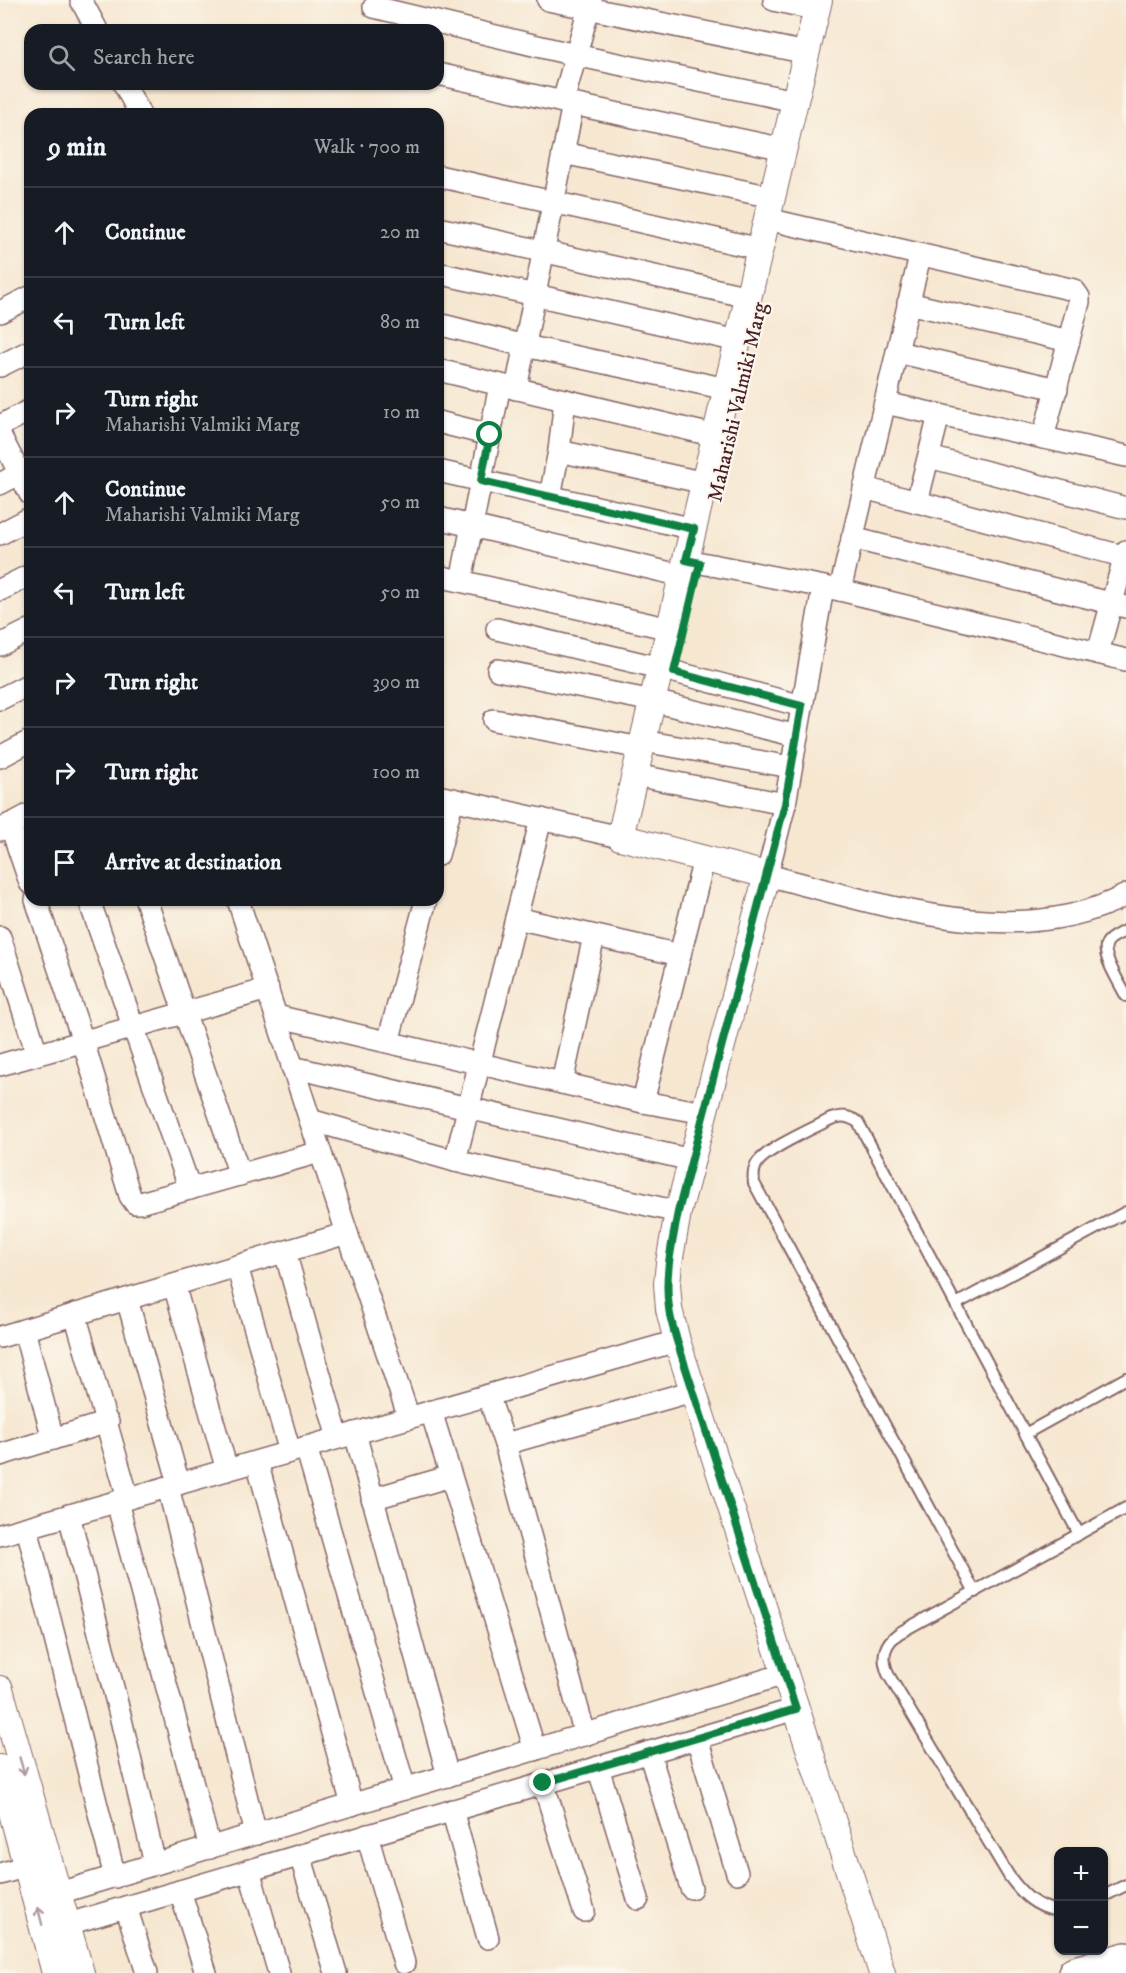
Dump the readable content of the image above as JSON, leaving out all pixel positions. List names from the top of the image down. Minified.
{"streets":{"street":["Maharishi Valmiki Marg"]},"page":{"search":"Search here","heading":["9 min","Walk · 700 m"],"list":[["Continue","20 m"],["Turn left","80 m"],["Turn right","Maharishi Valmiki Marg","10 m"],["Continue","Maharishi Valmiki Marg","50 m"],["Turn left","50 m"],["Turn right","390 m"],["Turn right","100 m"],"Arrive at destination"],"map_buttons":["+","−"]}}
